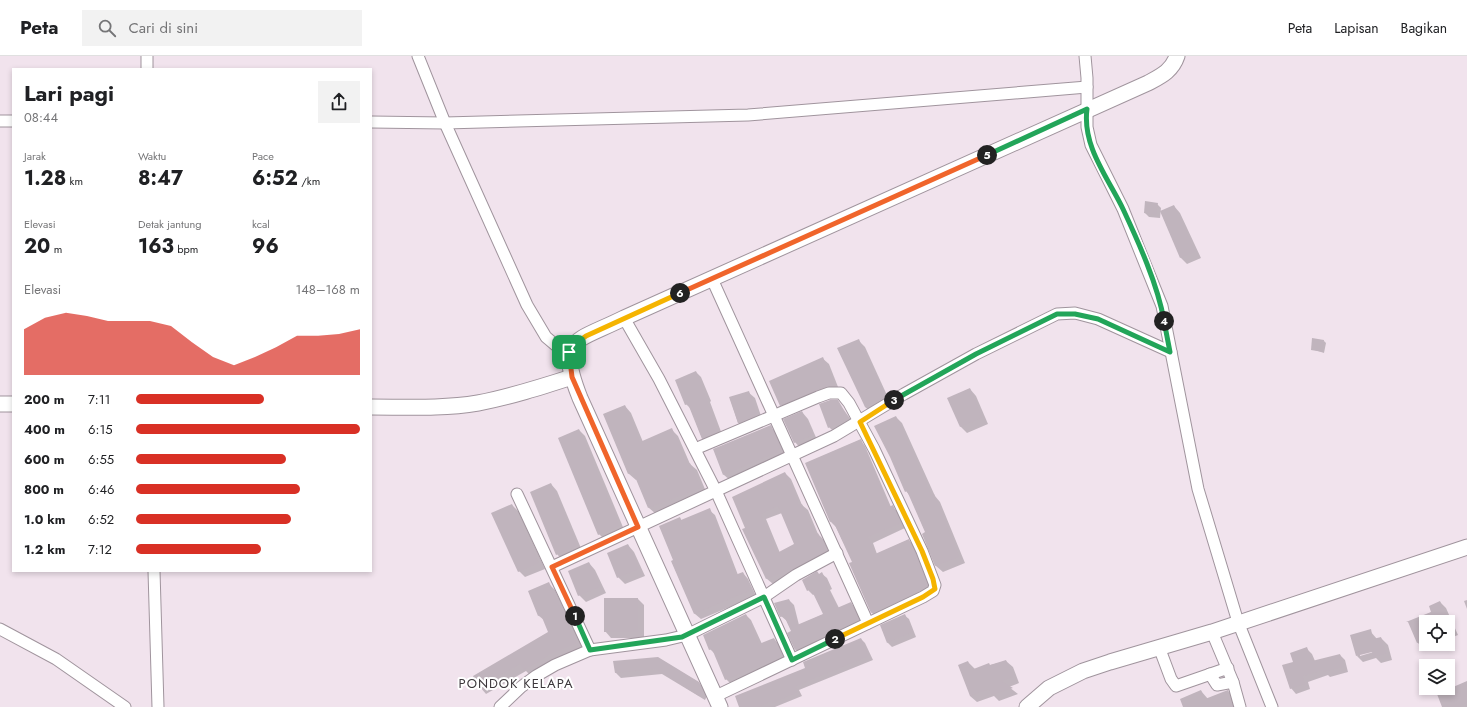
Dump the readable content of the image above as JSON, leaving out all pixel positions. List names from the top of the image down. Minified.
{"districts":["PONDOK KELAPA"],"page":{"header":"Peta","search":"Cari di sini","nav":["Peta","Lapisan","Bagikan"],"heading":["Lari pagi","08:44"],"stats":[["Jarak","1.28 km"],["Waktu","8:47"],["Pace","6:52 /km"],["Elevasi","20 m"],["Detak jantung","163 bpm"],["kcal","96"]],"pins":["5","6","4","3","1","2"],"chart":["Elevasi","148–168 m"],"list":[{"name":"200 m","note":"7:11"},{"name":"400 m","note":"6:15"},{"name":"600 m","note":"6:55"},{"name":"800 m","note":"6:46"},{"name":"1.0 km","note":"6:52"},{"name":"1.2 km","note":"7:12"}]}}
